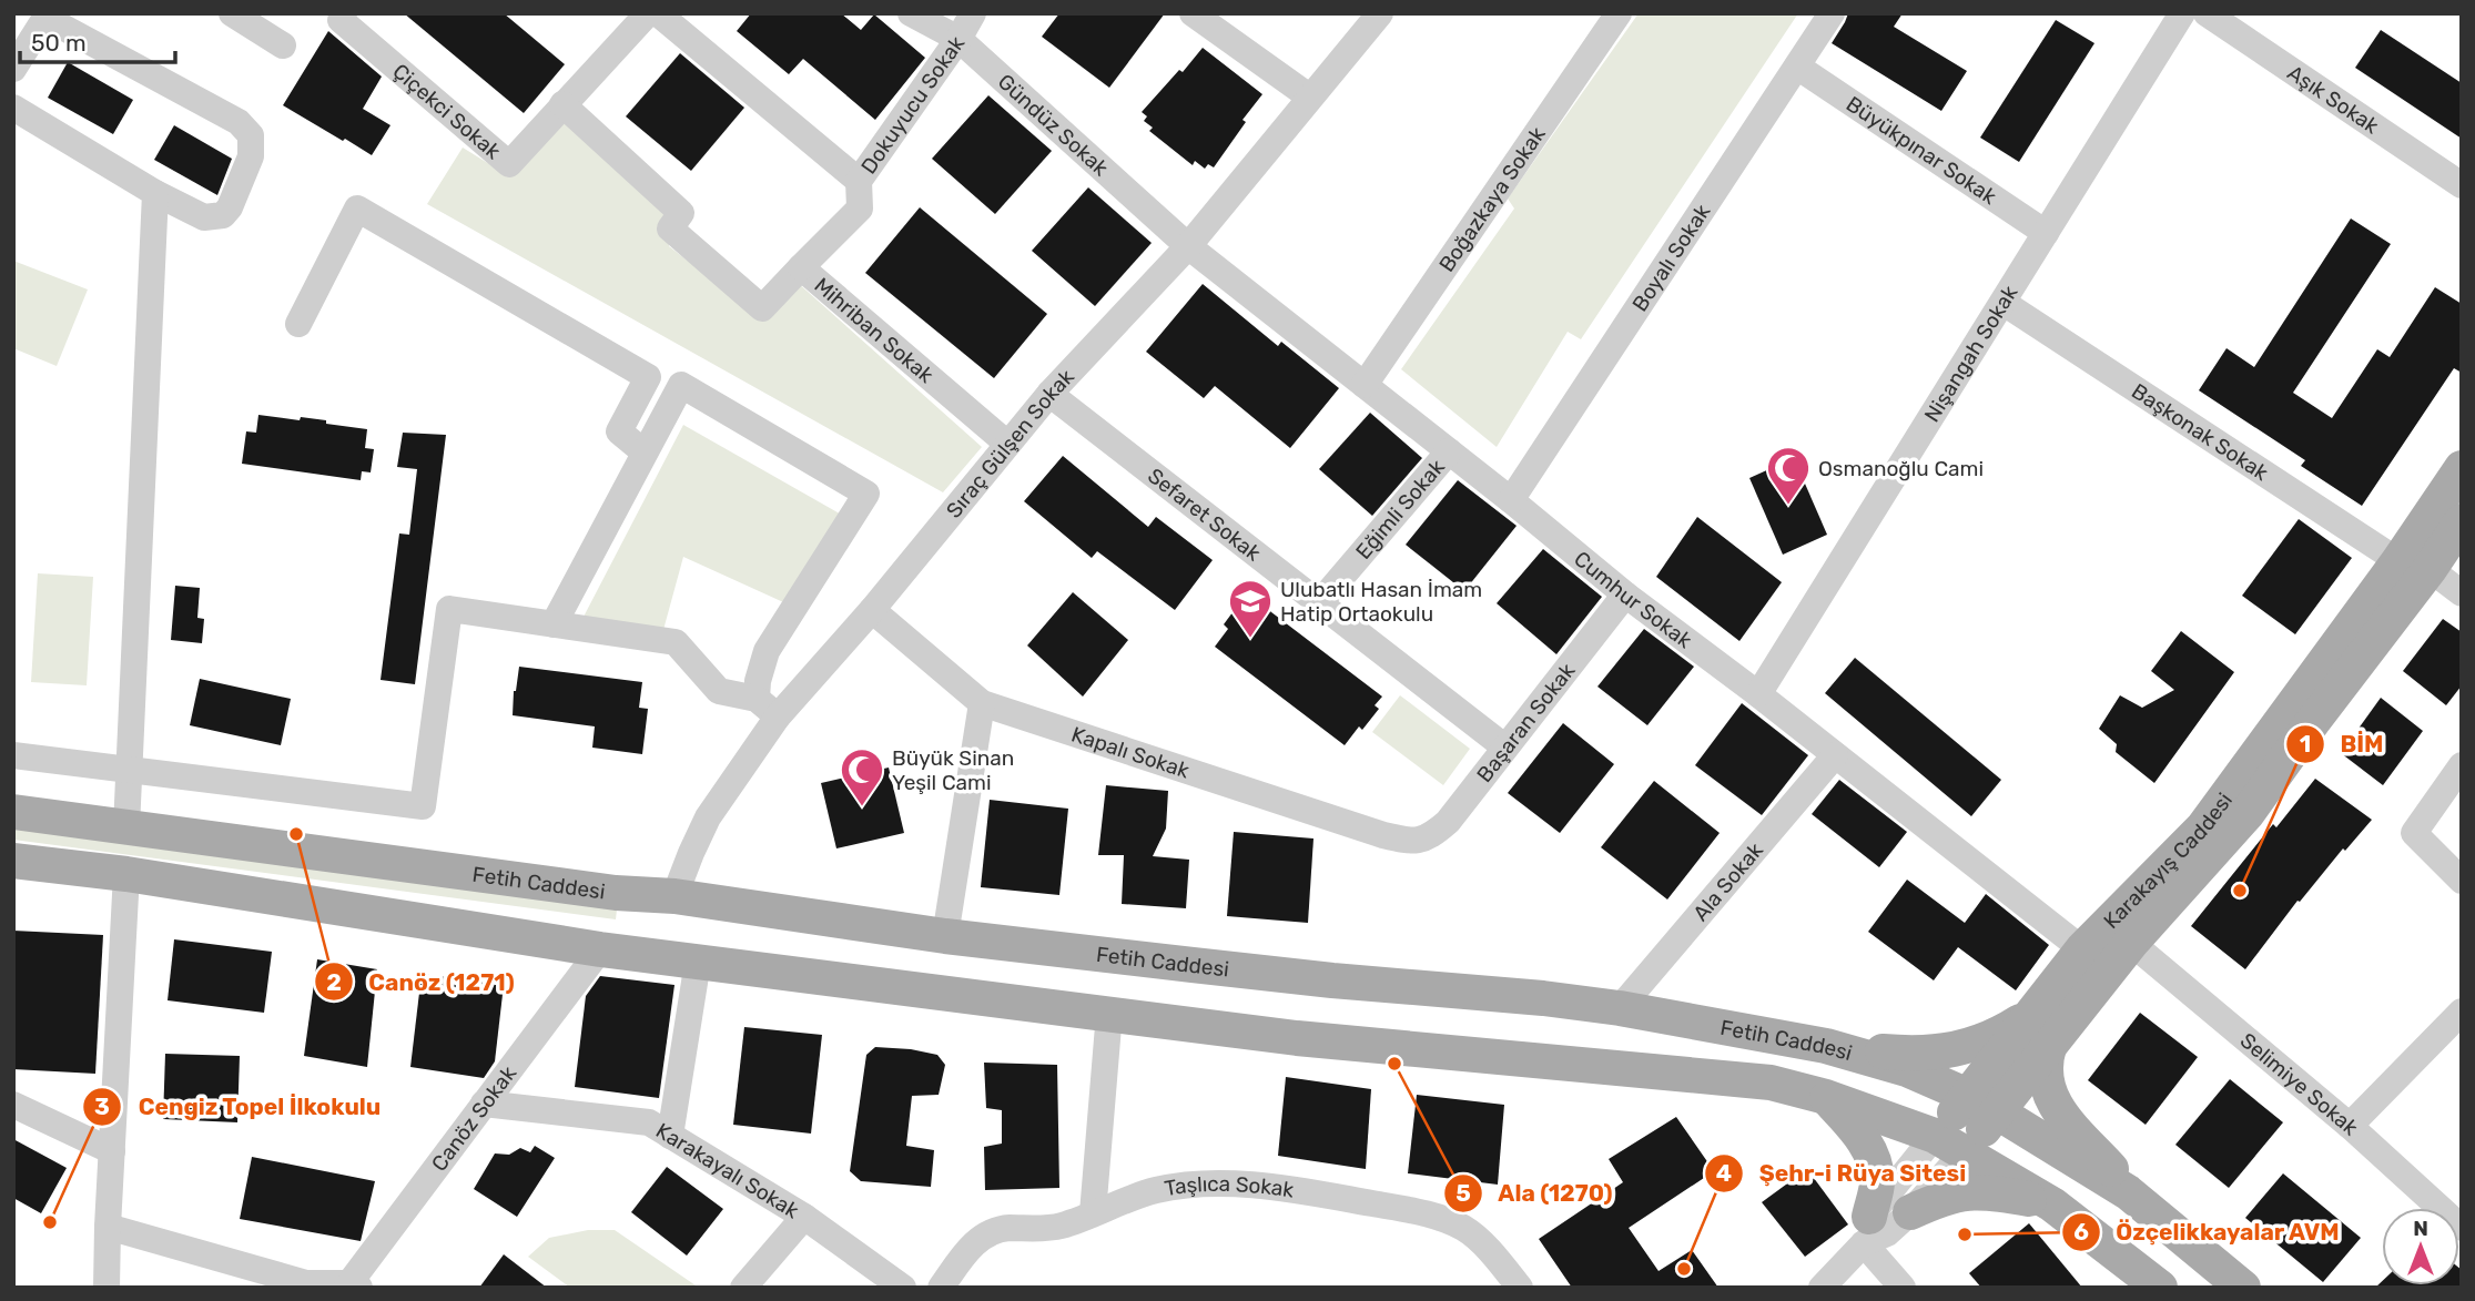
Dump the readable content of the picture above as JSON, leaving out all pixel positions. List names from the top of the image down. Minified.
{"streets":{"main road":["Karakayış Caddesi","Fetih Caddesi"],"street":["Aşık Sokak","Dokuyucu Sokak","Çiçekci Sokak","Gündüz Sokak","Büyükpınar Sokak","Boğazkaya Sokak","Boyalı Sokak","Mihriban Sokak","Nişangah Sokak","Başkonak Sokak","Sıraç Gülşen Sokak","Eğimli Sokak","Sefaret Sokak","Cumhur Sokak","Başaran Sokak","Kapalı Sokak","Ala Sokak","Selimiye Sokak","Canöz Sokak","Karakayalı Sokak","Taşlıca Sokak"]},"crossings":[["Dokuyucu Sokak","Gündüz Sokak"],["Dokuyucu Sokak","Mihriban Sokak"],["Çiçekci Sokak","Mihriban Sokak"],["Gündüz Sokak","Sıraç Gülşen Sokak"],["Gündüz Sokak","Cumhur Sokak"],["Büyükpınar Sokak","Boyalı Sokak"],["Büyükpınar Sokak","Nişangah Sokak"],["Boğazkaya Sokak","Cumhur Sokak"],["Boyalı Sokak","Cumhur Sokak"],["Mihriban Sokak","Sıraç Gülşen Sokak"],["Nişangah Sokak","Başkonak Sokak"],["Nişangah Sokak","Cumhur Sokak"],["Başkonak Sokak","Karakayış Caddesi"],["Sıraç Gülşen Sokak","Sefaret Sokak"],["Sıraç Gülşen Sokak","Cumhur Sokak"],["Sıraç Gülşen Sokak","Kapalı Sokak"],["Sıraç Gülşen Sokak","Fetih Caddesi"],["Eğimli Sokak","Sefaret Sokak"],["Eğimli Sokak","Cumhur Sokak"],["Sefaret Sokak","Başaran Sokak"],["Cumhur Sokak","Başaran Sokak"],["Cumhur Sokak","Karakayış Caddesi"],["Cumhur Sokak","Ala Sokak"],["Başaran Sokak","Kapalı Sokak"],["Karakayış Caddesi","Fetih Caddesi"],["Karakayış Caddesi","Selimiye Sokak"],["Ala Sokak","Fetih Caddesi"],["Fetih Caddesi","Canöz Sokak"],["Canöz Sokak","Karakayalı Sokak"]],"places":{"mosque":["Osmanoğlu Cami","Büyük Sinan Yeşil Cami"],"school or university":["Ulubatlı Hasan İmam Hatip Ortaokulu"],"other":["Canöz (1271)","BİM","Ala (1270)","Cengiz Topel İlkokulu","Özçelikkayalar AVM","Şehr-i Rüya Sitesi"]},"scale_bar":"50 m","north":"top"}
